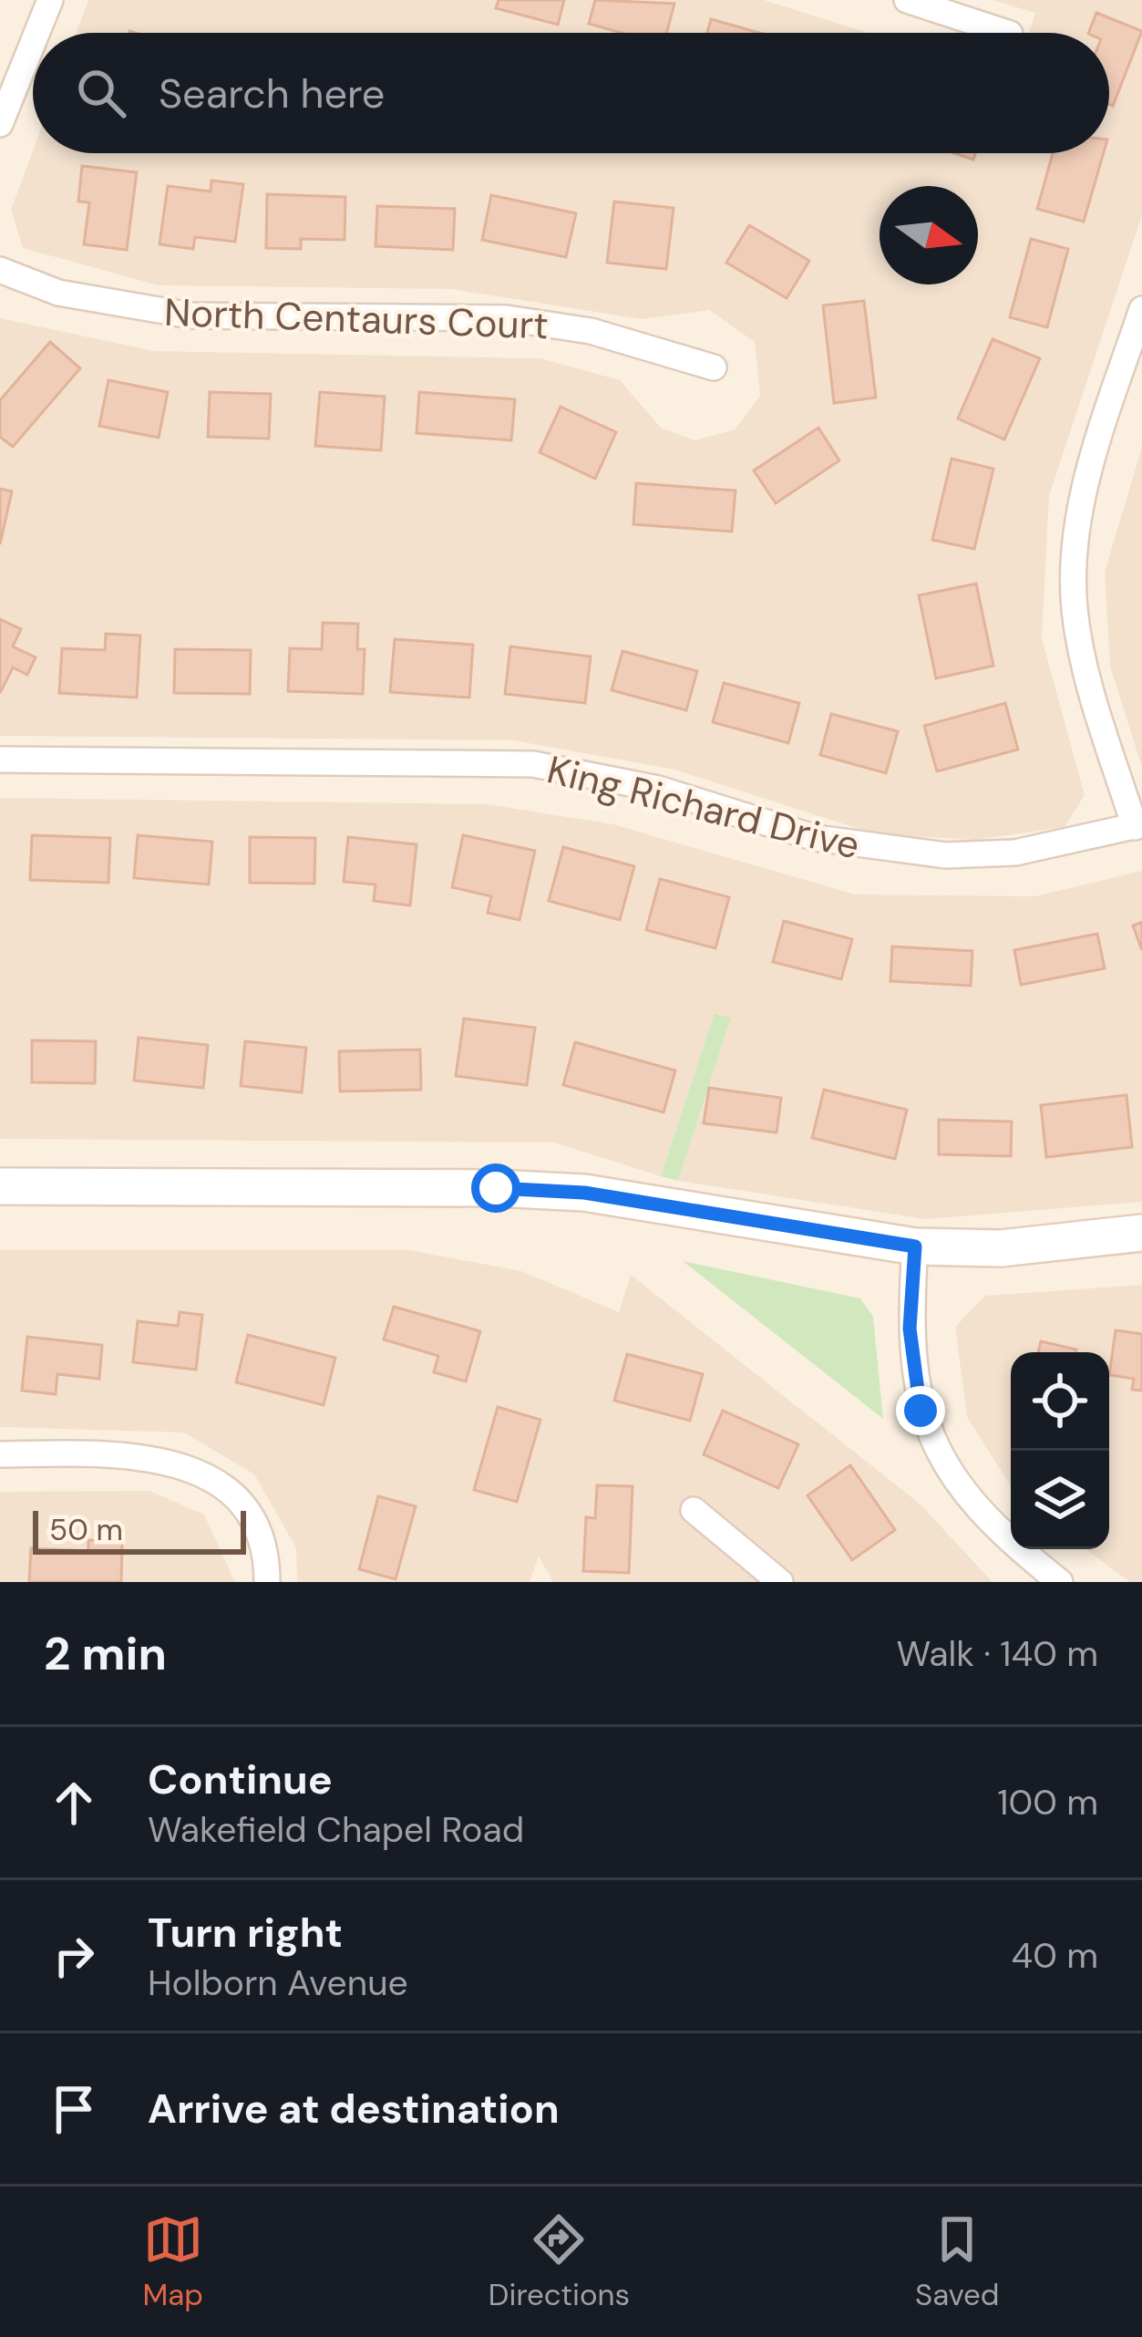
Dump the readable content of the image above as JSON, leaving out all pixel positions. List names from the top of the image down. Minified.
{"streets":{"street":["North Centaurs Court","King Richard Drive"]},"scale_bar":"50 m","north":"right","page":{"search":"Search here","scale":"50 m","heading":["2 min","Walk · 140 m"],"list":[["Continue","Wakefield Chapel Road","100 m"],["Turn right","Holborn Avenue","40 m"],"Arrive at destination"],"nav":["Map","Directions","Saved"]}}
